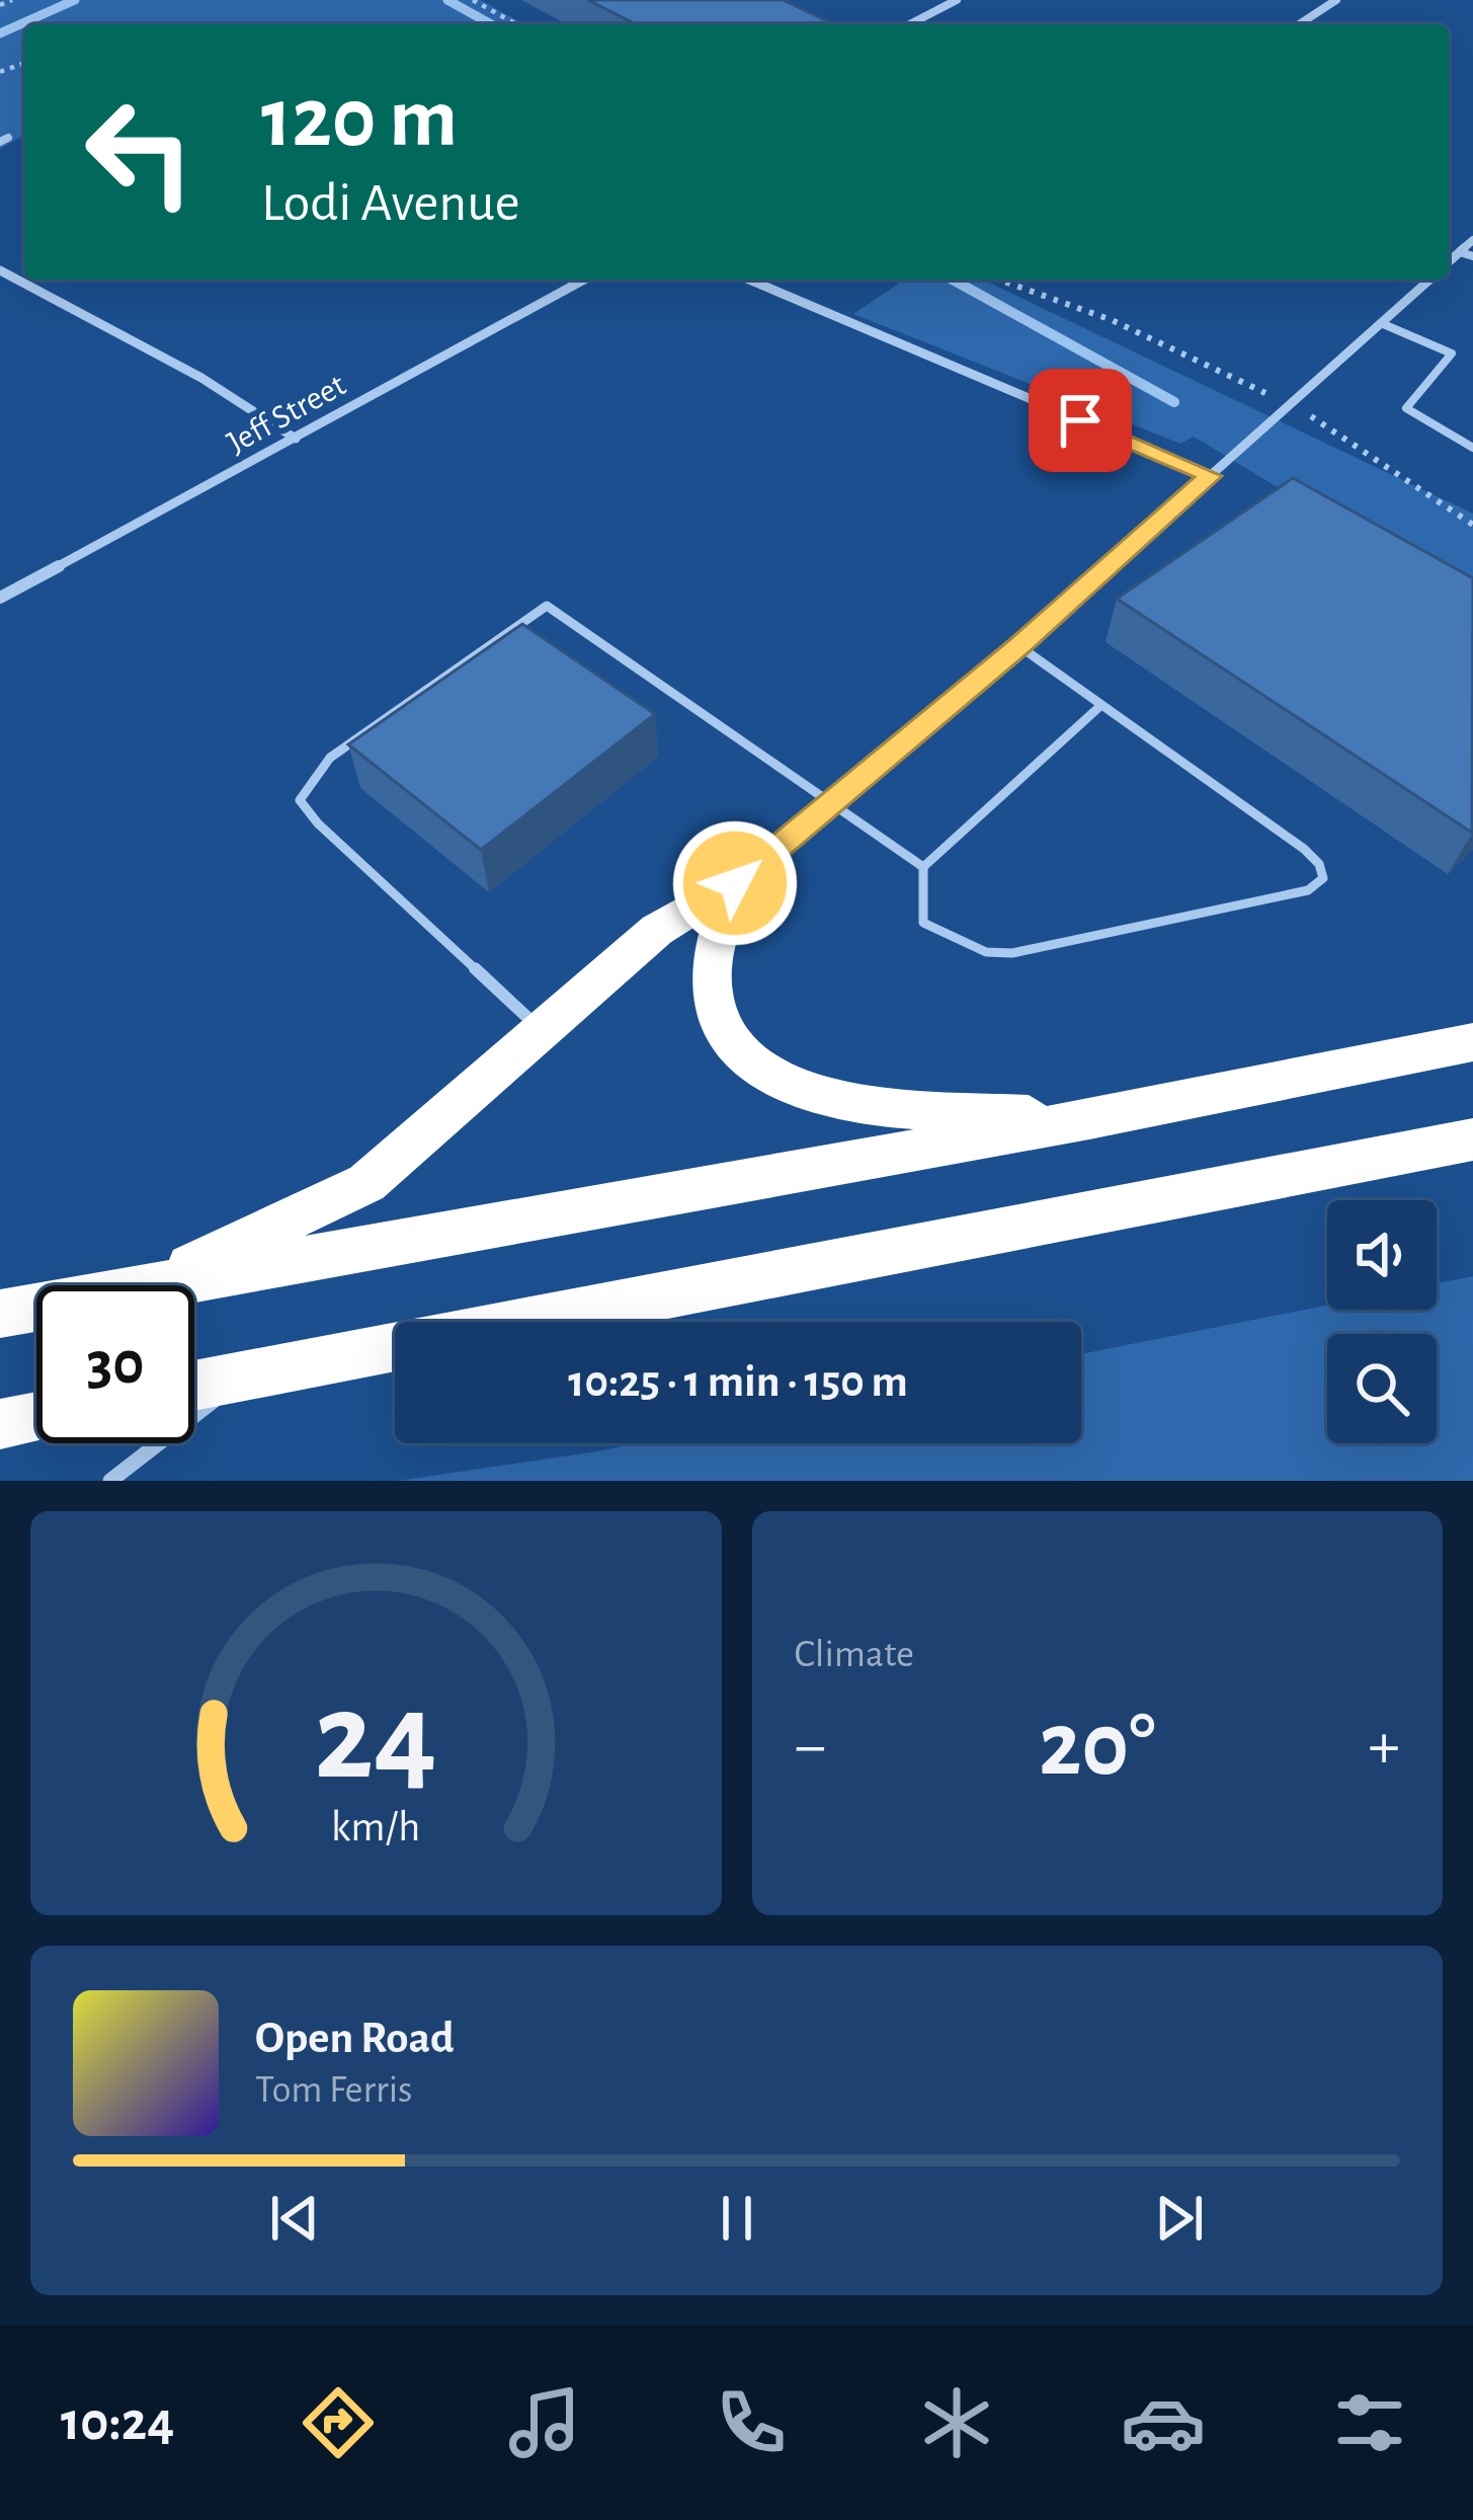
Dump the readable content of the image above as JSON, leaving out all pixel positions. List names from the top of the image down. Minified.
{"streets":{"street":["Jeff Street"]},"page":{"turn":["120 m","Lodi Avenue"],"limit":"30","trip":"10:25 · 1 min · 150 m","tile":"Climate","heat":["−","20°","+"],"song":["Open Road","Tom Ferris"],"tabs":"10:24","gauge":["24","km/h"]}}
